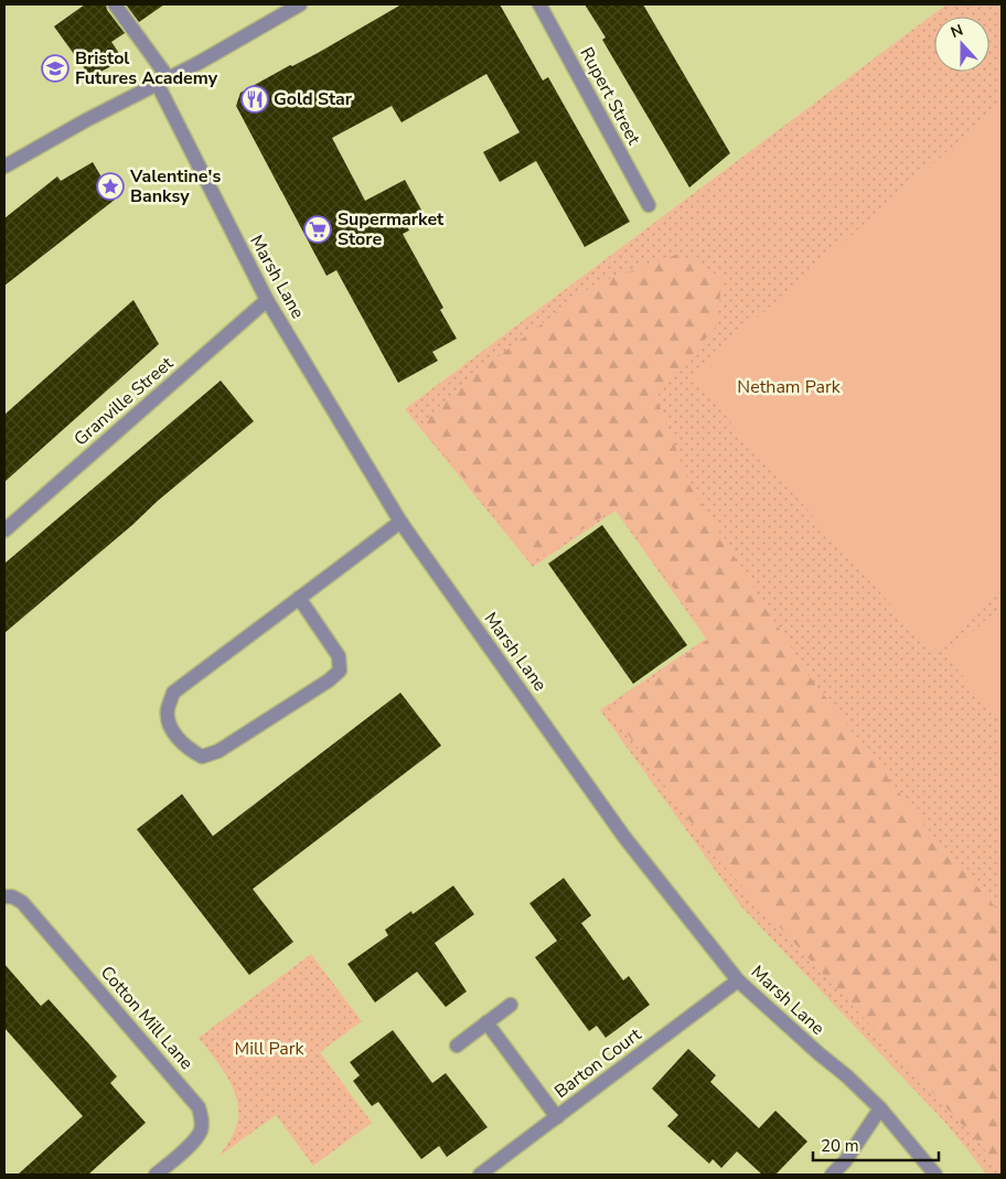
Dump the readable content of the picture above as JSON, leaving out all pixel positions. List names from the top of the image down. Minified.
{"streets":{"street":["Rupert Street","Marsh Lane","Granville Street","Cotton Mill Lane","Barton Court"]},"crossings":[["Marsh Lane","Granville Street"],["Marsh Lane","Barton Court"]],"parks":["Netham Park","Mill Park"],"places":{"school or university":["Bristol Futures Academy"],"restaurant":["Gold Star"],"place":["Valentine's Banksy"],"supermarket":["Supermarket Store"]},"scale_bar":"20 m","north":"top"}
